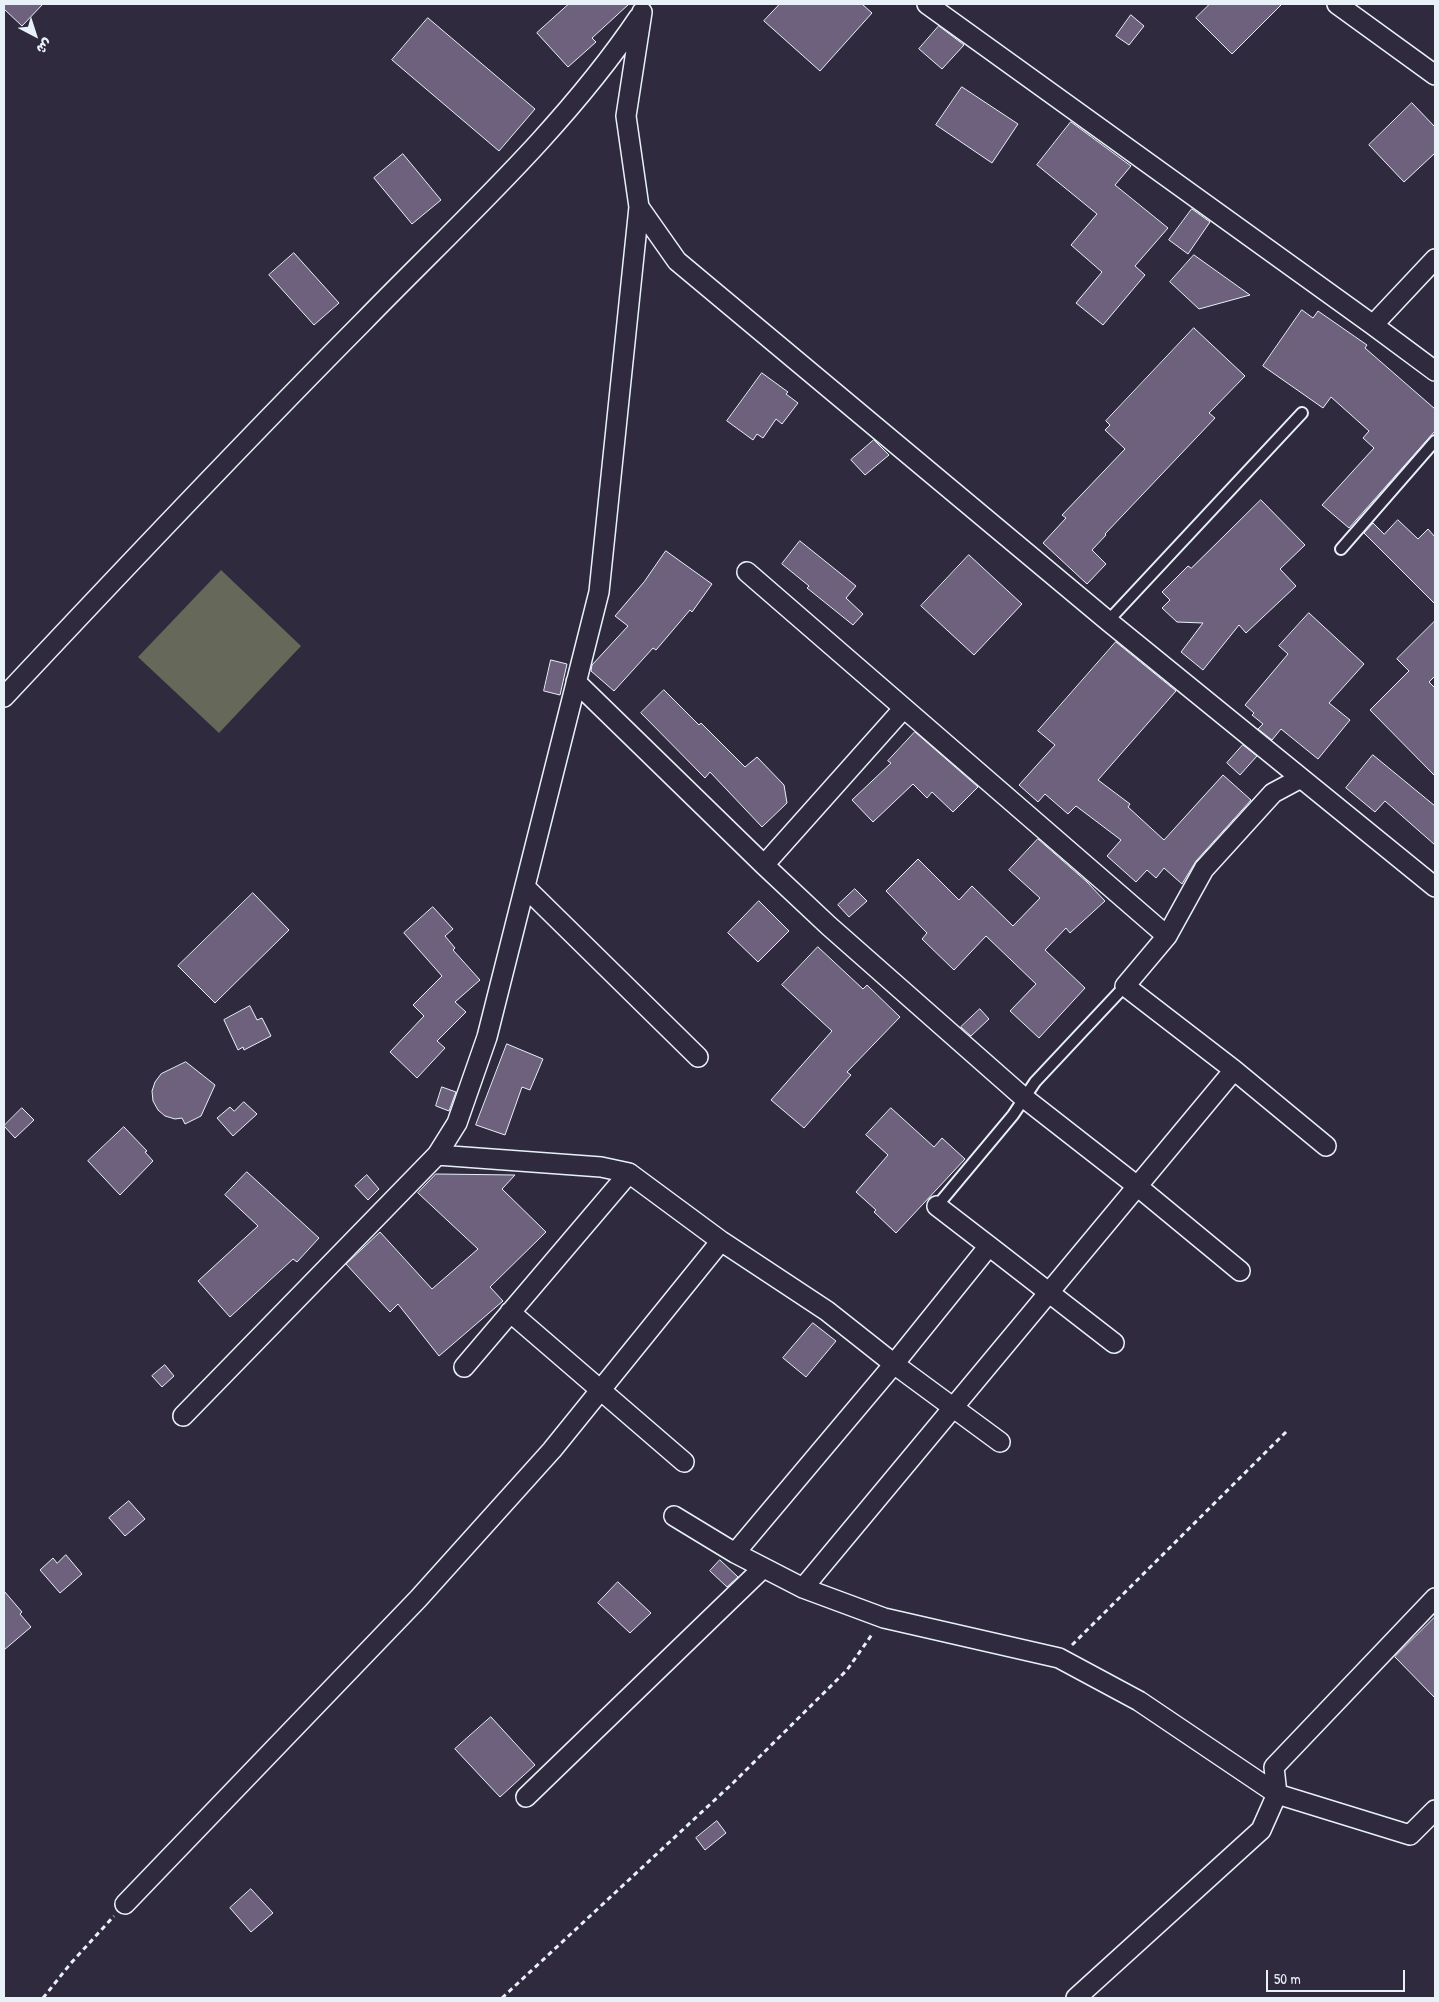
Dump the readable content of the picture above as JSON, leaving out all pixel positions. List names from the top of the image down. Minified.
{"scale_bar":"50 m","north":"bottom right"}
